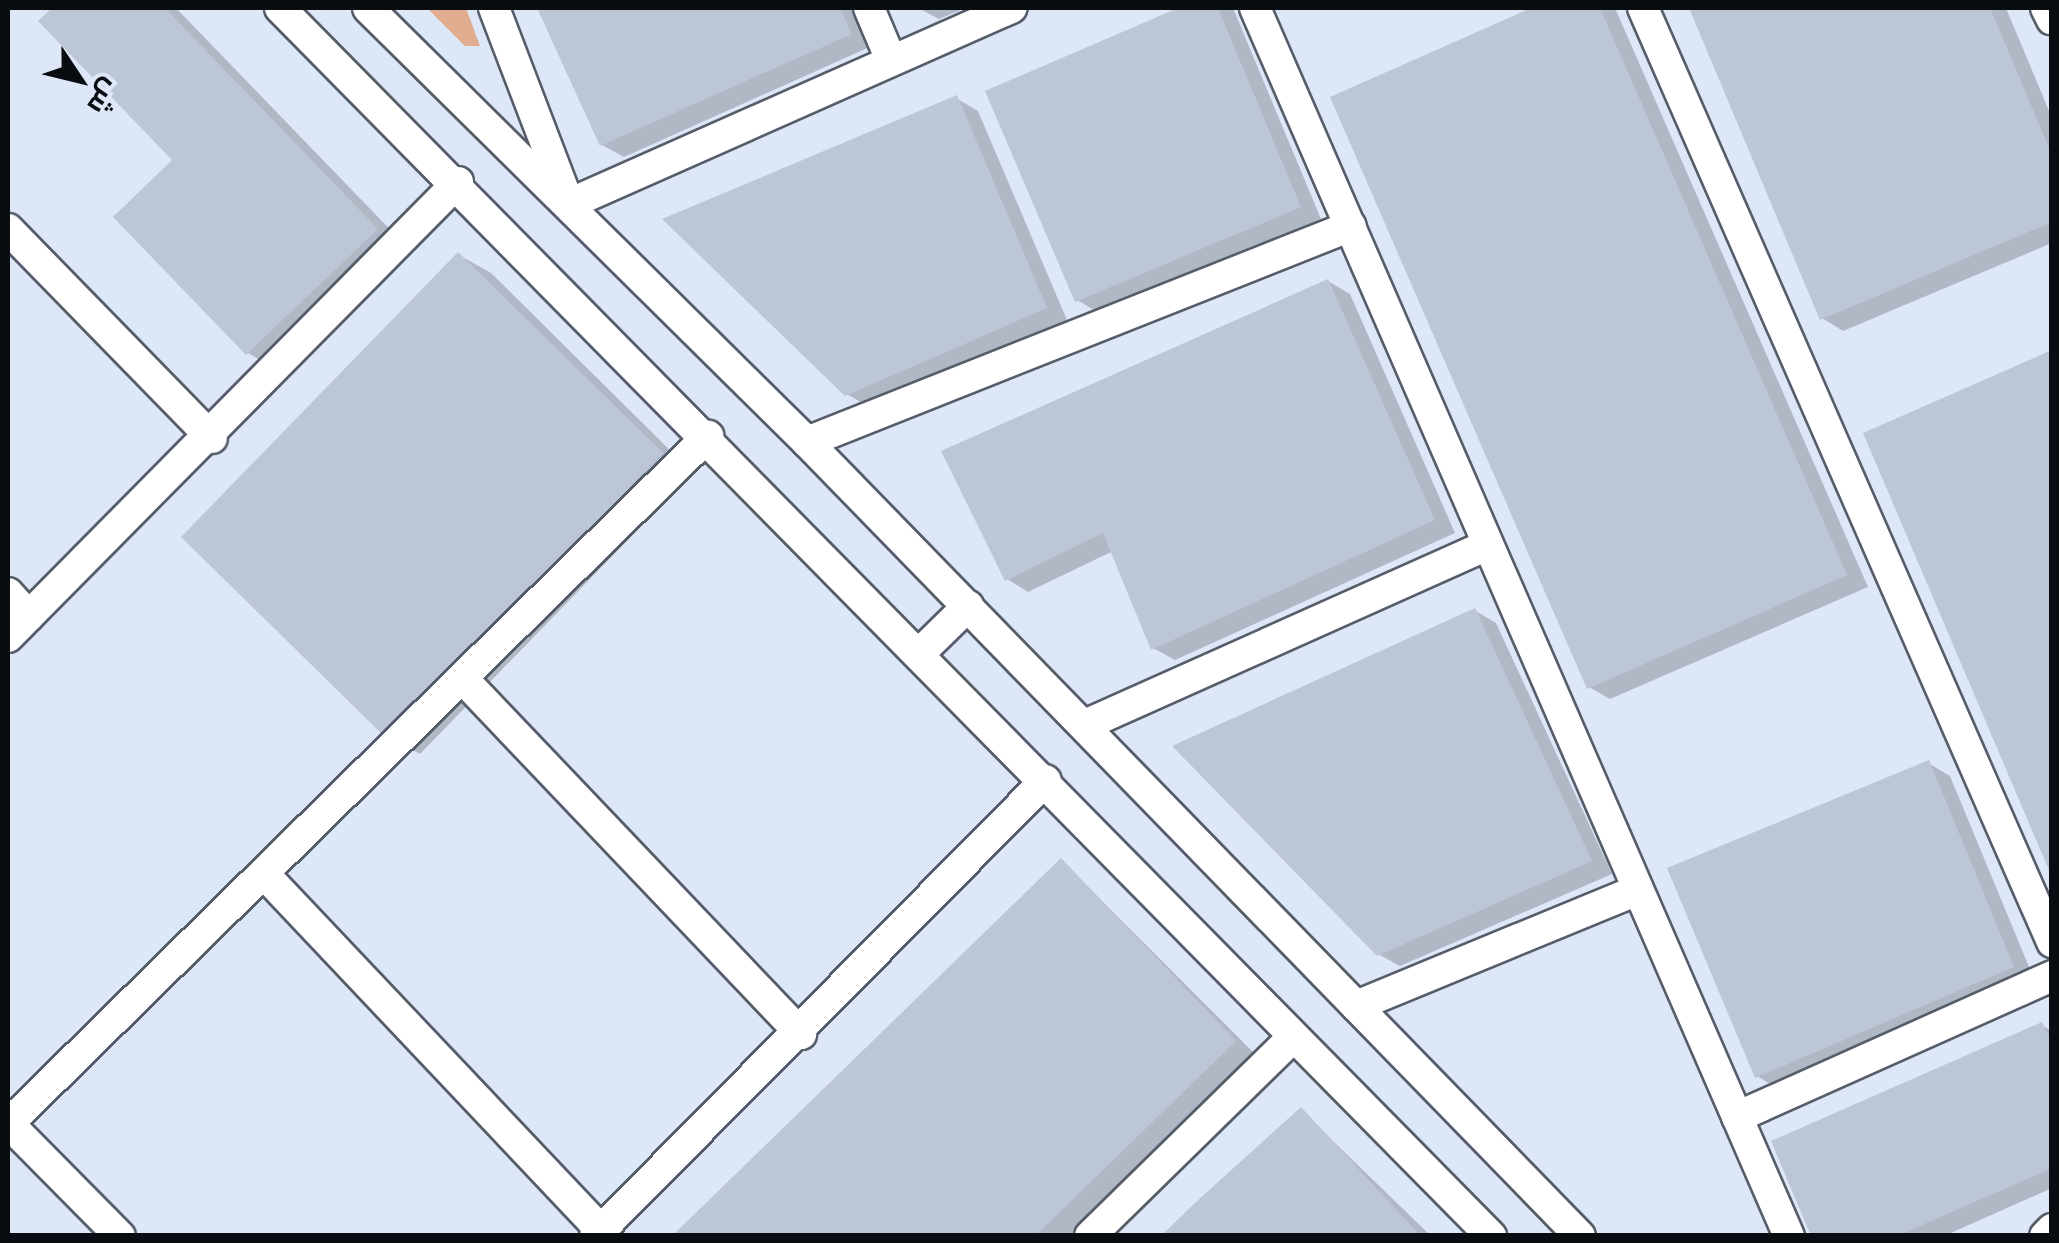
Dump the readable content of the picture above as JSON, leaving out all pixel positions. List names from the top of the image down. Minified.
{"north":"bottom right"}
